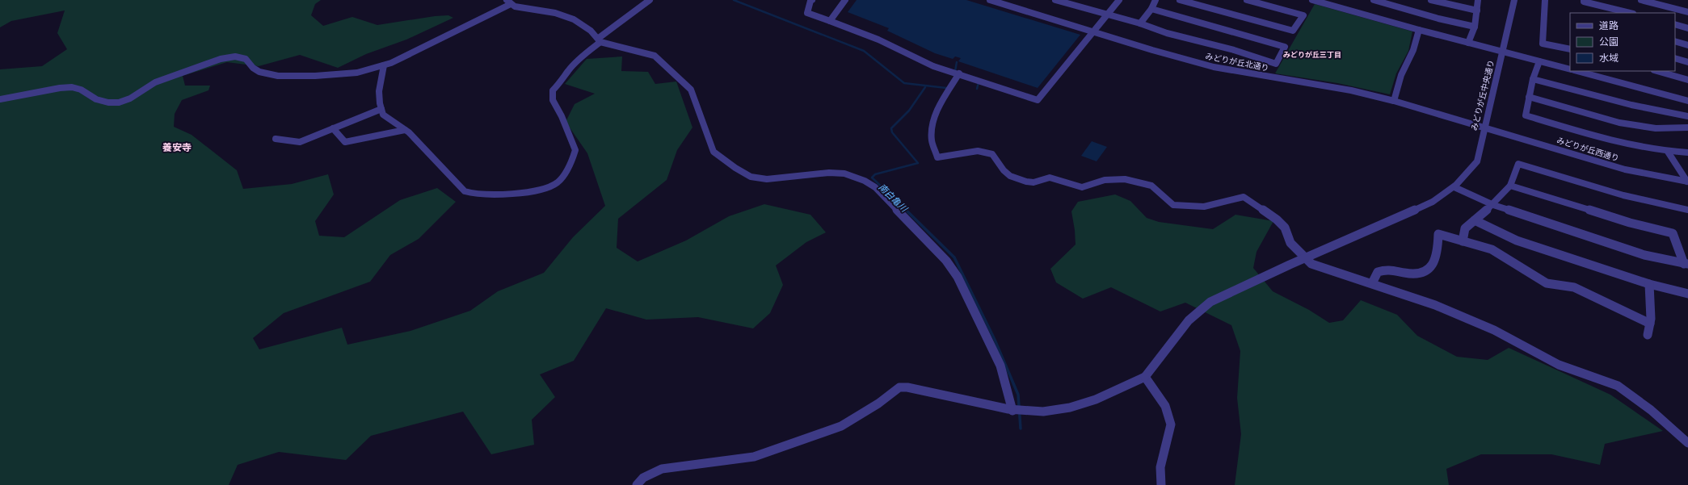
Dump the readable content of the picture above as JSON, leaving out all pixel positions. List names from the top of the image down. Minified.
{"streets":{"street":["みどりが丘北通り","みどりが丘中央通り","みどりが丘西通り"]},"crossings":[["みどりが丘北通り","みどりが丘中央通り"],["みどりが丘北通り","みどりが丘西通り"],["みどりが丘中央通り","みどりが丘西通り"]],"districts":["みどりが丘三丁目","養安寺"],"water":["南白亀川"],"legend":["道路","公園","水域"]}
